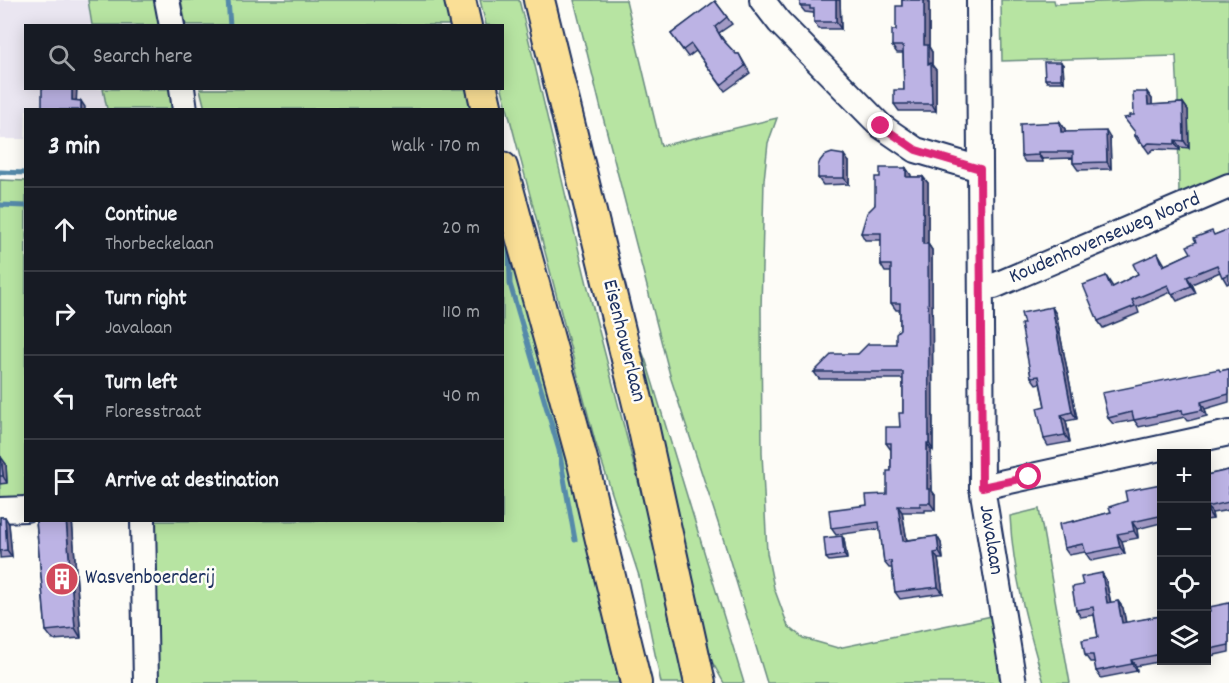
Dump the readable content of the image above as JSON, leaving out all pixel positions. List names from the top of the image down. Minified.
{"streets":{"main road":["Eisenhowerlaan"],"street":["Koudenhovenseweg Noord","Javalaan"]},"crossings":[["Koudenhovenseweg Noord","Javalaan"]],"places":{"building":["Wasvenboerderij"]},"page":{"search":"Search here","heading":["3 min","Walk · 170 m"],"list":[["Continue","Thorbeckelaan","20 m"],["Turn right","Javalaan","110 m"],["Turn left","Floresstraat","40 m"],"Arrive at destination"],"map_buttons":["+","−"]}}
